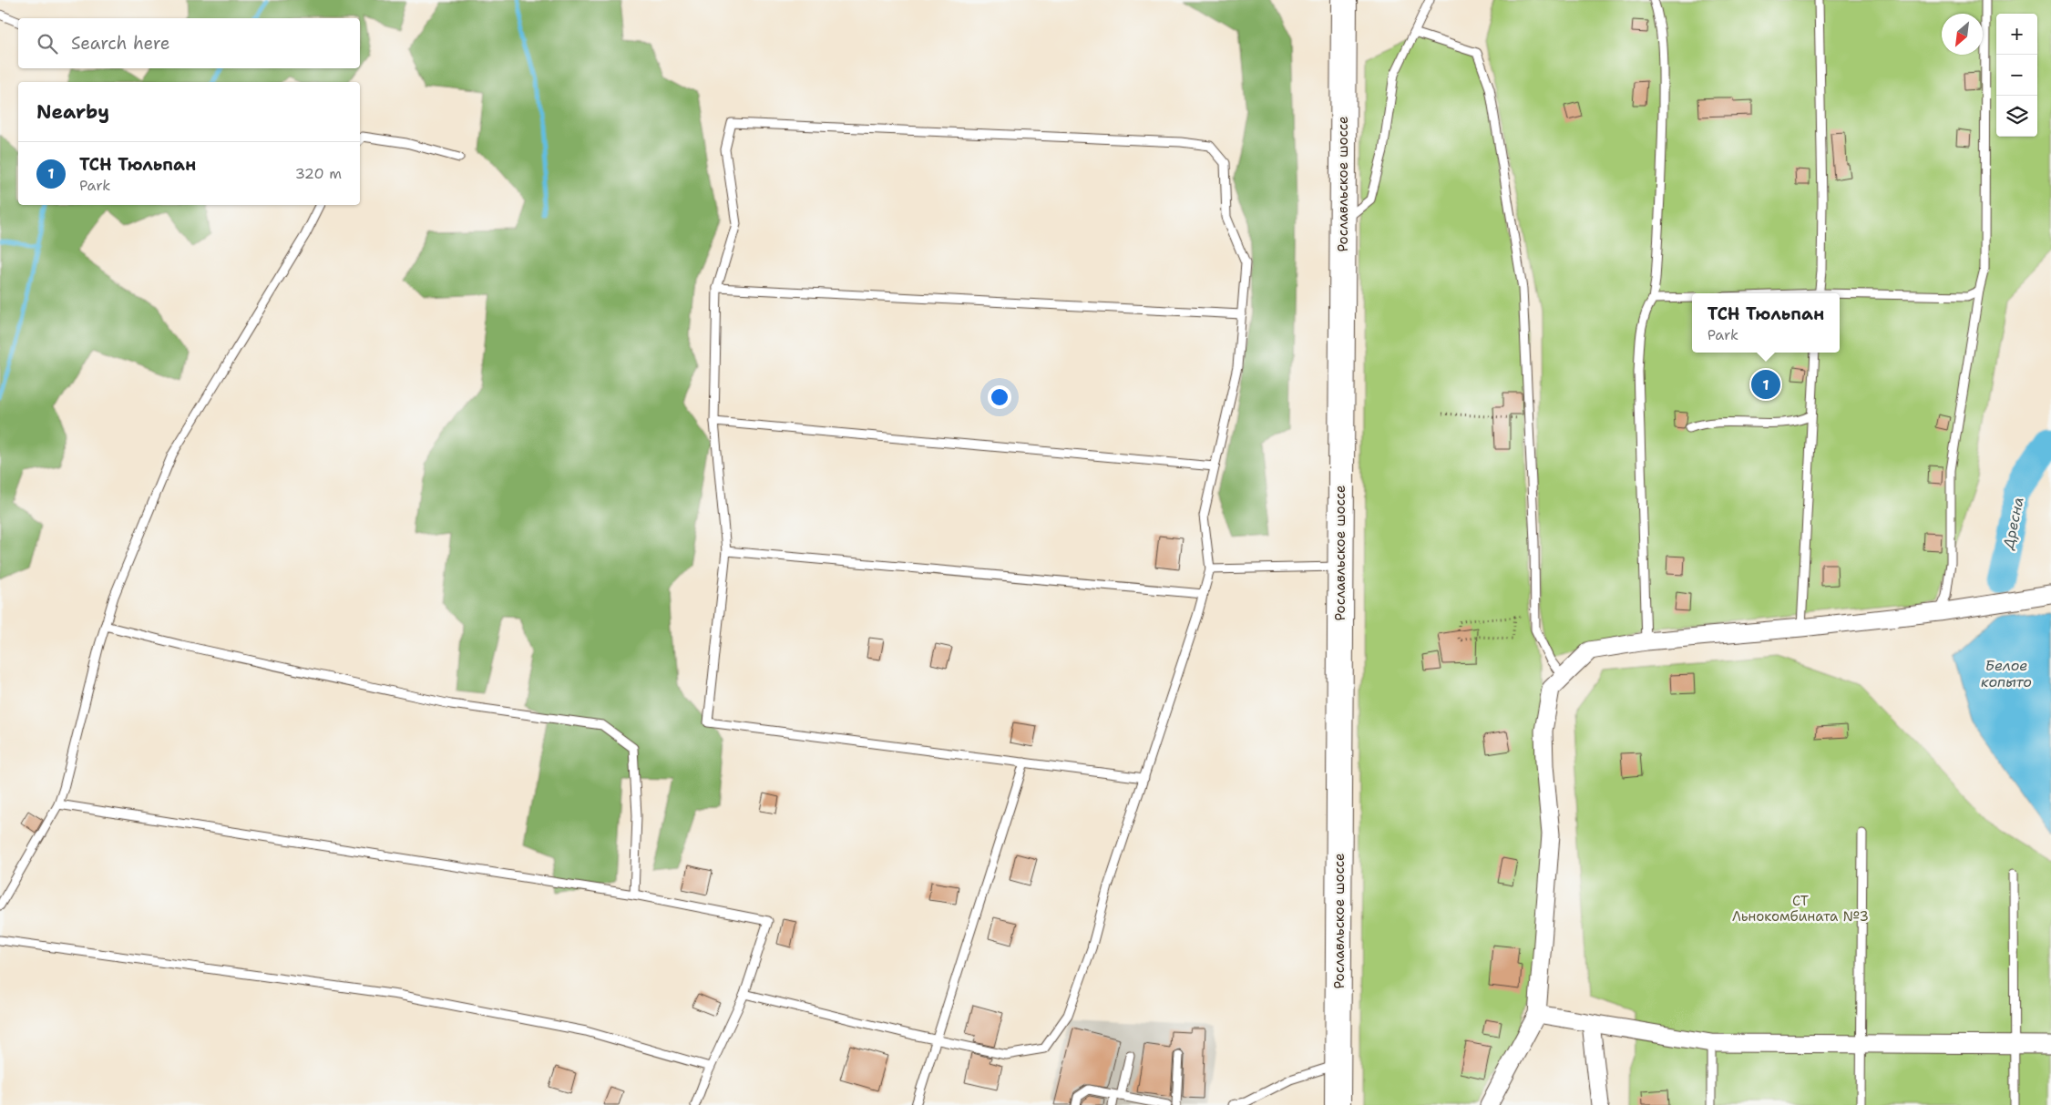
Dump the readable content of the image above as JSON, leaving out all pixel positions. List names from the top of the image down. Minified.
{"streets":{"main road":["Рославльское шоссе"]},"water":["Дресна","Белое копыто"],"parks":["СТ Льнокомбината №3"],"north":"bottom left","page":{"map_buttons":["+","−"],"search":"Search here","heading":"Nearby","list":[{"mark":"1","name":"ТСН Тюльпан","note":"Park","value":"320 m"}],"popup":["ТСН Тюльпан","Park"],"pins":"1"}}
